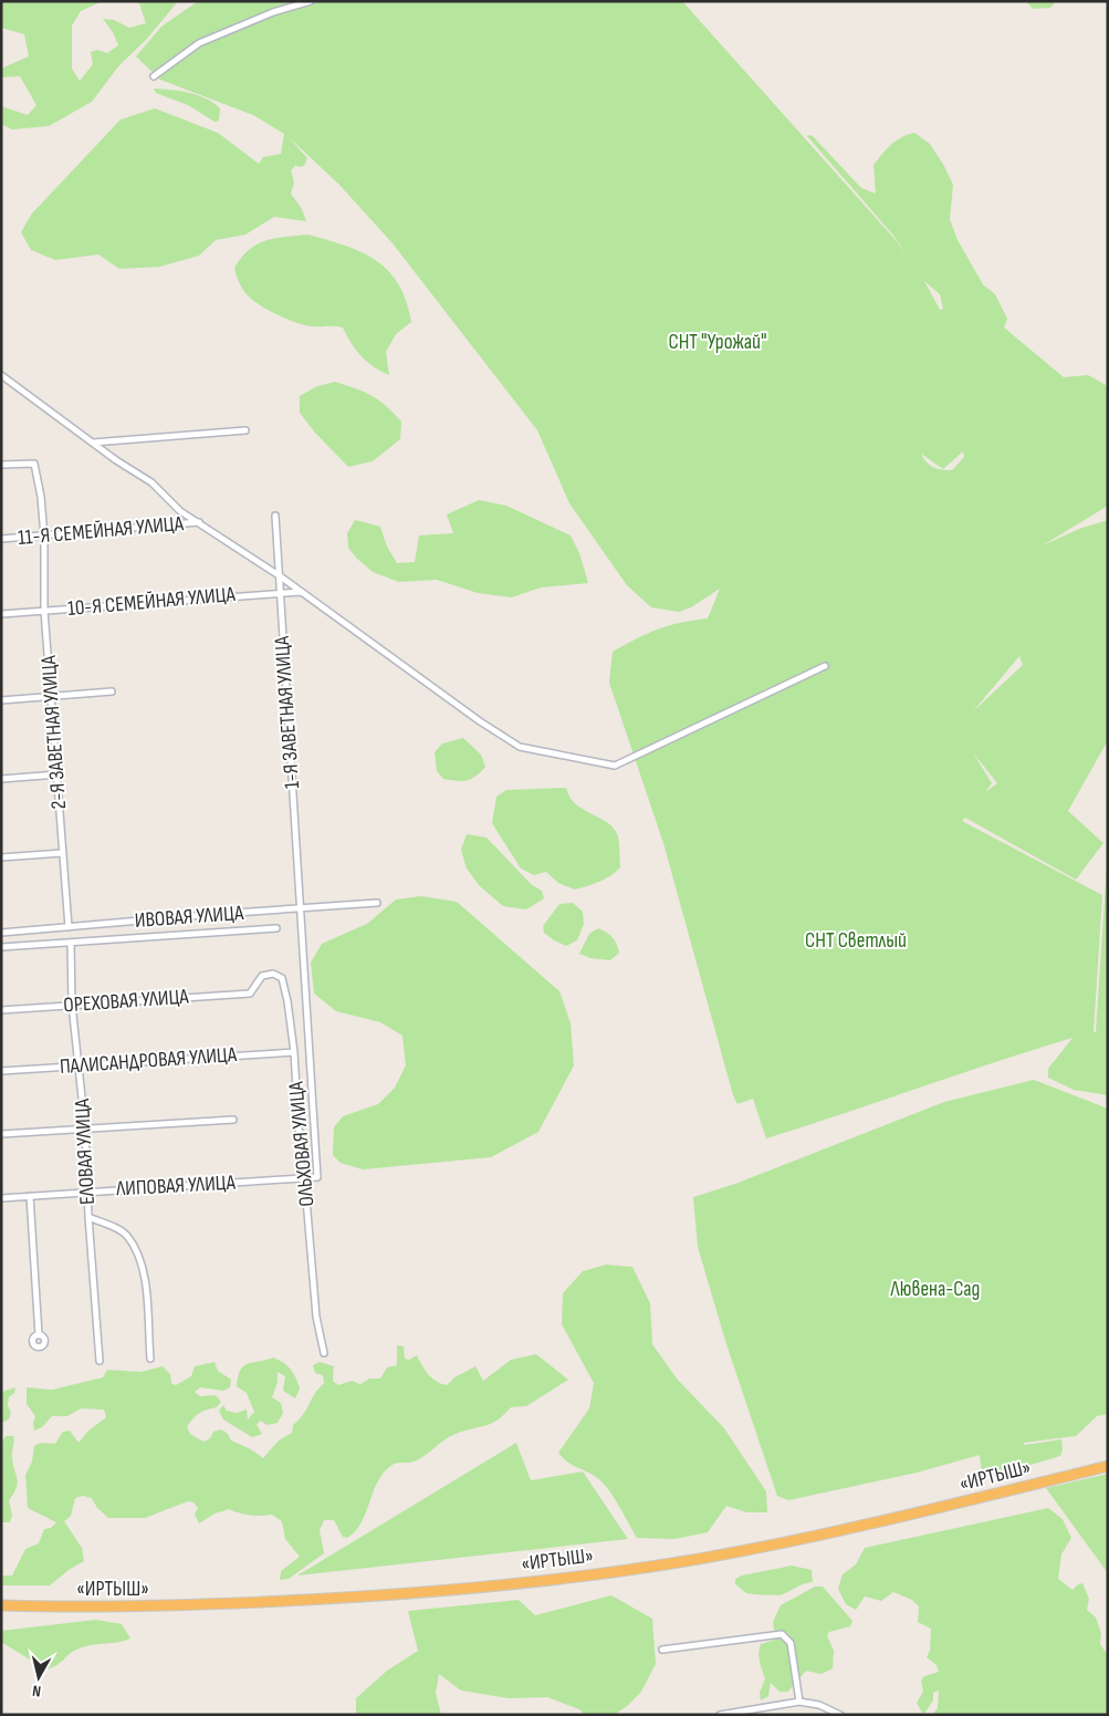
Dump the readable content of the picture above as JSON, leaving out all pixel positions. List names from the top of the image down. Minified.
{"streets":{"highway":["«ИРТЫШ»"],"street":["11-Я СЕМЕЙНАЯ УЛИЦА","10-Я СЕМЕЙНАЯ УЛИЦА","1-Я ЗАВЕТНАЯ УЛИЦА","2-Я ЗАВЕТНАЯ УЛИЦА","ИВОВАЯ УЛИЦА","ОРЕХОВАЯ УЛИЦА","ПАЛИСАНДРОВАЯ УЛИЦА","ОЛЬХОВАЯ УЛИЦА","ЕЛОВАЯ УЛИЦА","ЛИПОВАЯ УЛИЦА"]},"crossings":[["11-Я СЕМЕЙНАЯ УЛИЦА","2-Я ЗАВЕТНАЯ УЛИЦА"],["10-Я СЕМЕЙНАЯ УЛИЦА","1-Я ЗАВЕТНАЯ УЛИЦА"],["10-Я СЕМЕЙНАЯ УЛИЦА","2-Я ЗАВЕТНАЯ УЛИЦА"],["1-Я ЗАВЕТНАЯ УЛИЦА","ИВОВАЯ УЛИЦА"],["1-Я ЗАВЕТНАЯ УЛИЦА","ЛИПОВАЯ УЛИЦА"],["2-Я ЗАВЕТНАЯ УЛИЦА","ИВОВАЯ УЛИЦА"],["ИВОВАЯ УЛИЦА","ЕЛОВАЯ УЛИЦА"],["ОРЕХОВАЯ УЛИЦА","ОЛЬХОВАЯ УЛИЦА"],["ОРЕХОВАЯ УЛИЦА","ЕЛОВАЯ УЛИЦА"],["ПАЛИСАНДРОВАЯ УЛИЦА","ОЛЬХОВАЯ УЛИЦА"],["ПАЛИСАНДРОВАЯ УЛИЦА","ЕЛОВАЯ УЛИЦА"],["ОЛЬХОВАЯ УЛИЦА","ЛИПОВАЯ УЛИЦА"],["ЕЛОВАЯ УЛИЦА","ЛИПОВАЯ УЛИЦА"]],"parks":["СНТ \"Урожай\"","СНТ Светлый","Лювена-Сад"],"north":"bottom"}
